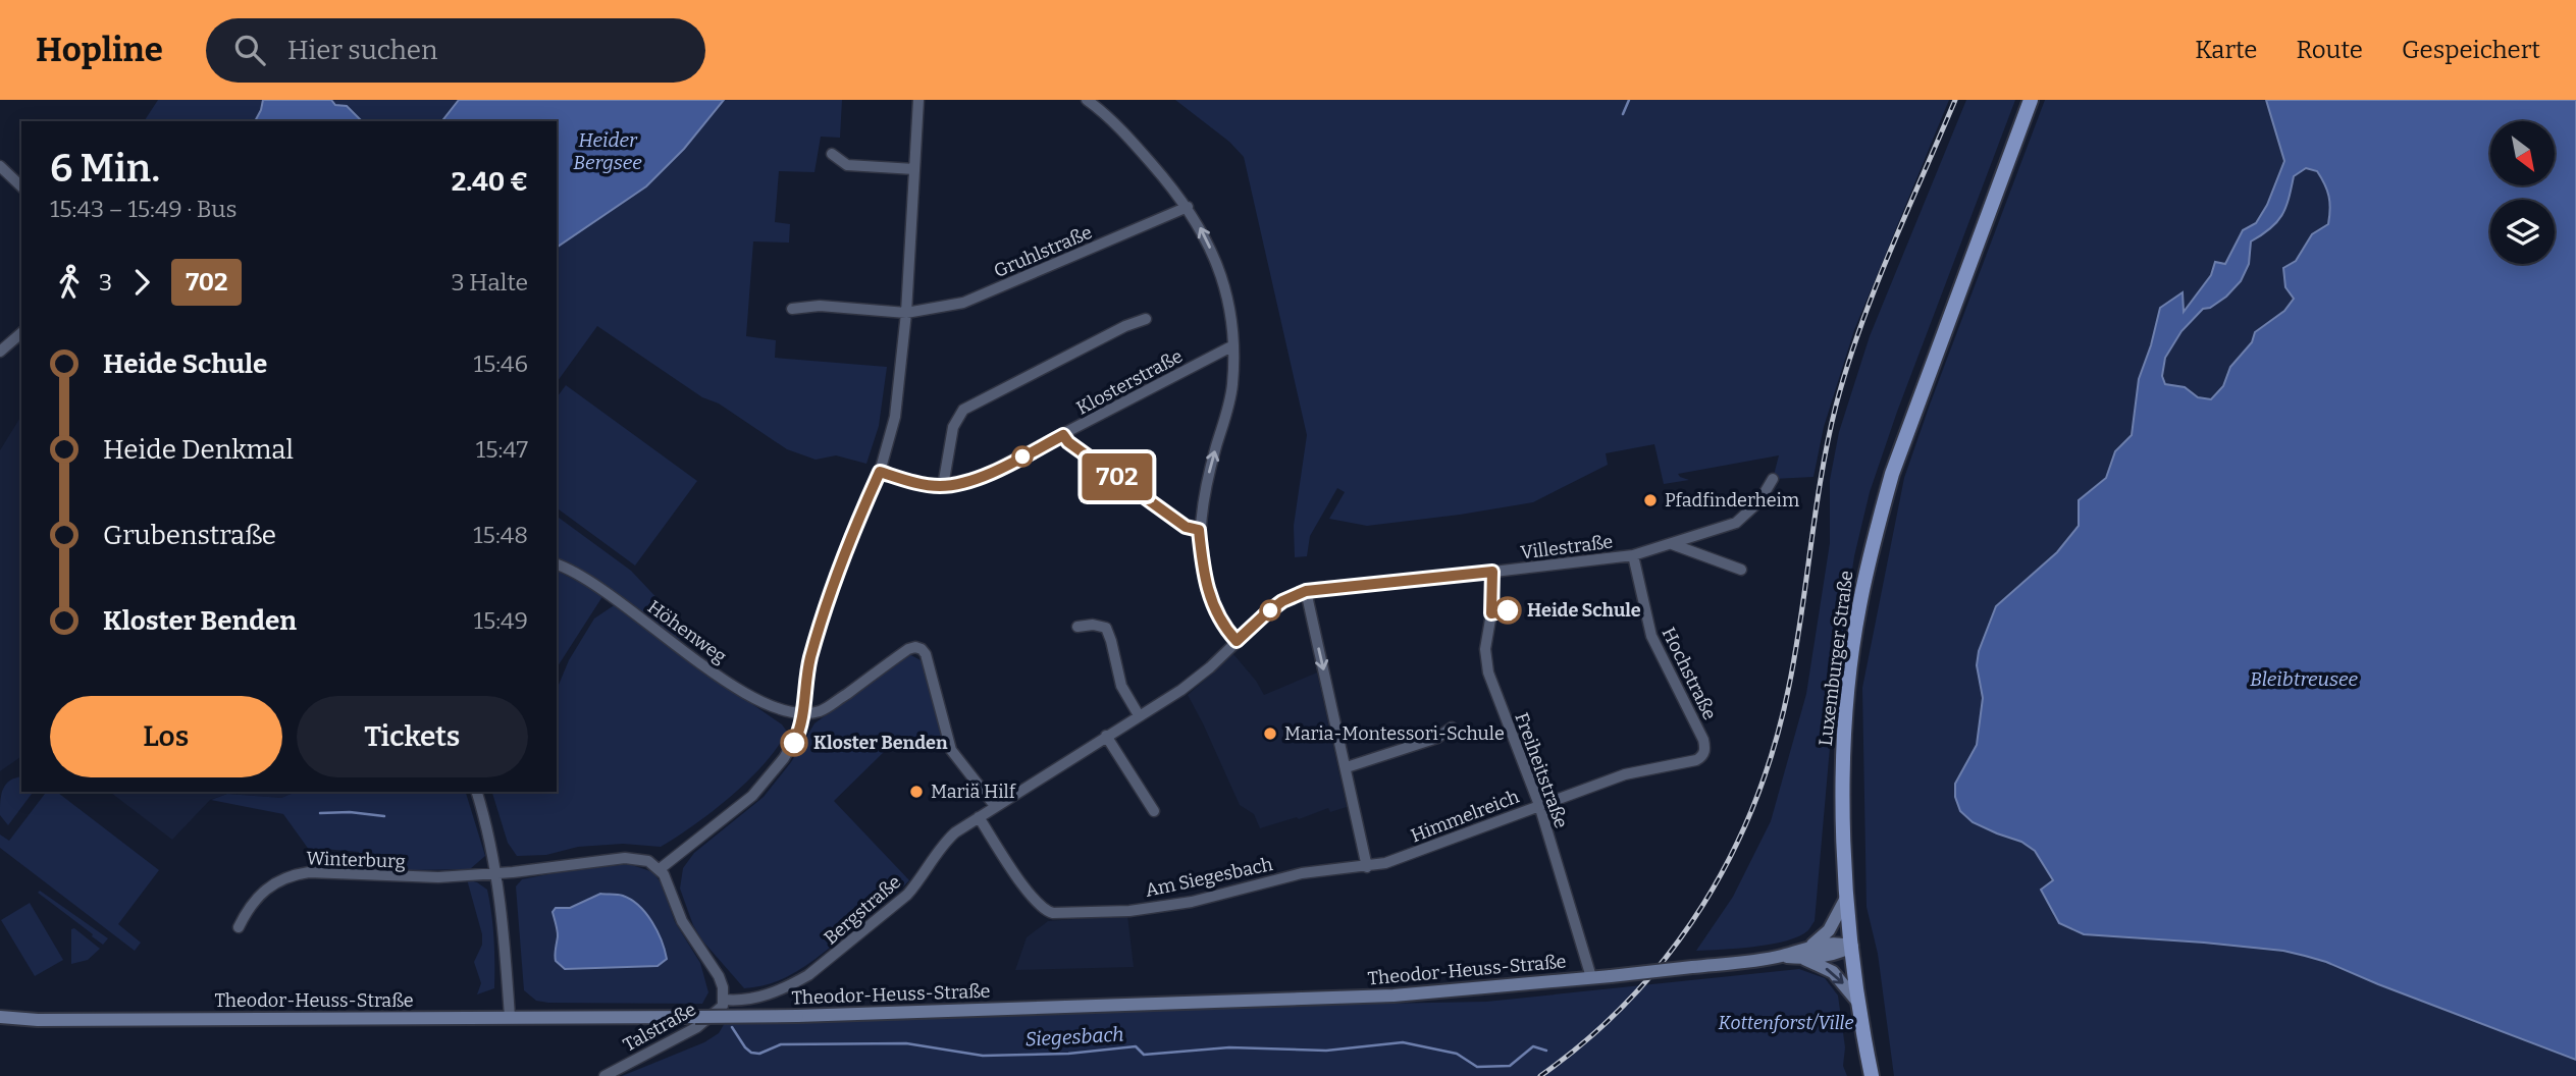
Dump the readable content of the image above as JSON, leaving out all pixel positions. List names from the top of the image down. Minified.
{"streets":{"main road":["Luxemburger Straße","Theodor-Heuss-Straße"],"street":["Gruhlstraße","Klosterstraße","Villestraße","Höhenweg","Hochstraße","Freiheitstraße","Himmelreich","Winterburg","Am Siegesbach","Bergstraße","Talstraße"]},"crossings":[["Villestraße","Hochstraße"],["Villestraße","Freiheitstraße"],["Villestraße","Bergstraße"],["Luxemburger Straße","Theodor-Heuss-Straße"],["Hochstraße","Himmelreich"],["Freiheitstraße","Himmelreich"],["Freiheitstraße","Theodor-Heuss-Straße"],["Himmelreich","Am Siegesbach"],["Am Siegesbach","Bergstraße"],["Bergstraße","Talstraße"]],"water":["Heider Bergsee","Bleibtreusee","Siegesbach"],"parks":["Kottenforst/Ville"],"places":["Pfadfinderheim","Heide Schule","Maria-Montessori-Schule","Kloster Benden","Mariä Hilf"],"lines":["bus line 702"],"north":"bottom right","page":{"header":"Hopline","search":"Hier suchen","nav":["Karte","Route","Gespeichert"],"on_map":"702","heading":["6 Min.","15:43 – 15:49 · Bus","2.40 €"],"legs":["3","702","3 Halte"],"list":[{"name":"Heide Schule","value":"15:46"},{"name":"Heide Denkmal","value":"15:47"},{"name":"Grubenstraße","value":"15:48"},{"name":"Kloster Benden","value":"15:49"}],"buttons":["Los","Tickets"]}}
